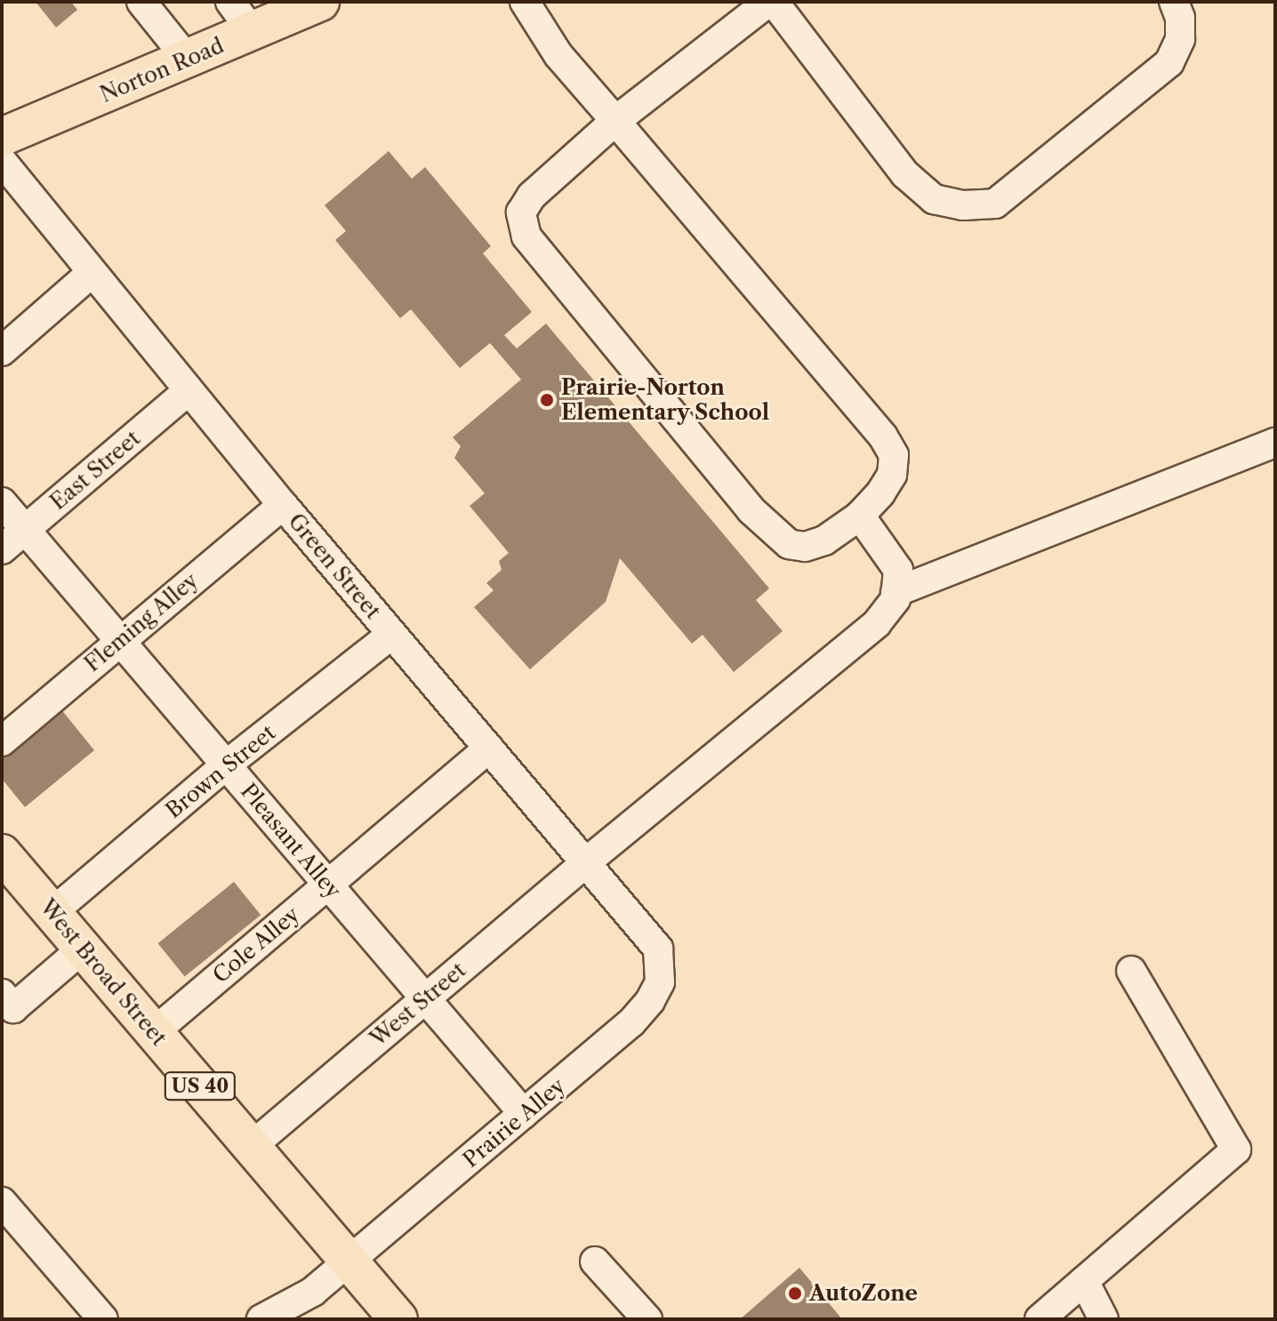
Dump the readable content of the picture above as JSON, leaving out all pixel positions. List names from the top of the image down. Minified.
{"streets":{"main road":["Norton Road","West Broad Street","US 40"],"street":["East Street","Green Street","Fleming Alley","Brown Street","Pleasant Alley","Cole Alley","West Street","Prairie Alley"]},"crossings":[["East Street","Green Street"],["East Street","Pleasant Alley"],["Green Street","Fleming Alley"],["Green Street","Brown Street"],["Green Street","Cole Alley"],["Green Street","West Street"],["Green Street","Prairie Alley"],["Fleming Alley","Pleasant Alley"],["Brown Street","Pleasant Alley"],["Brown Street","West Broad Street"],["Pleasant Alley","Cole Alley"],["Pleasant Alley","West Street"],["Pleasant Alley","Prairie Alley"],["Cole Alley","West Broad Street"],["West Broad Street","West Street"],["West Broad Street","Prairie Alley"]],"places":["Prairie-Norton Elementary School","AutoZone"]}
